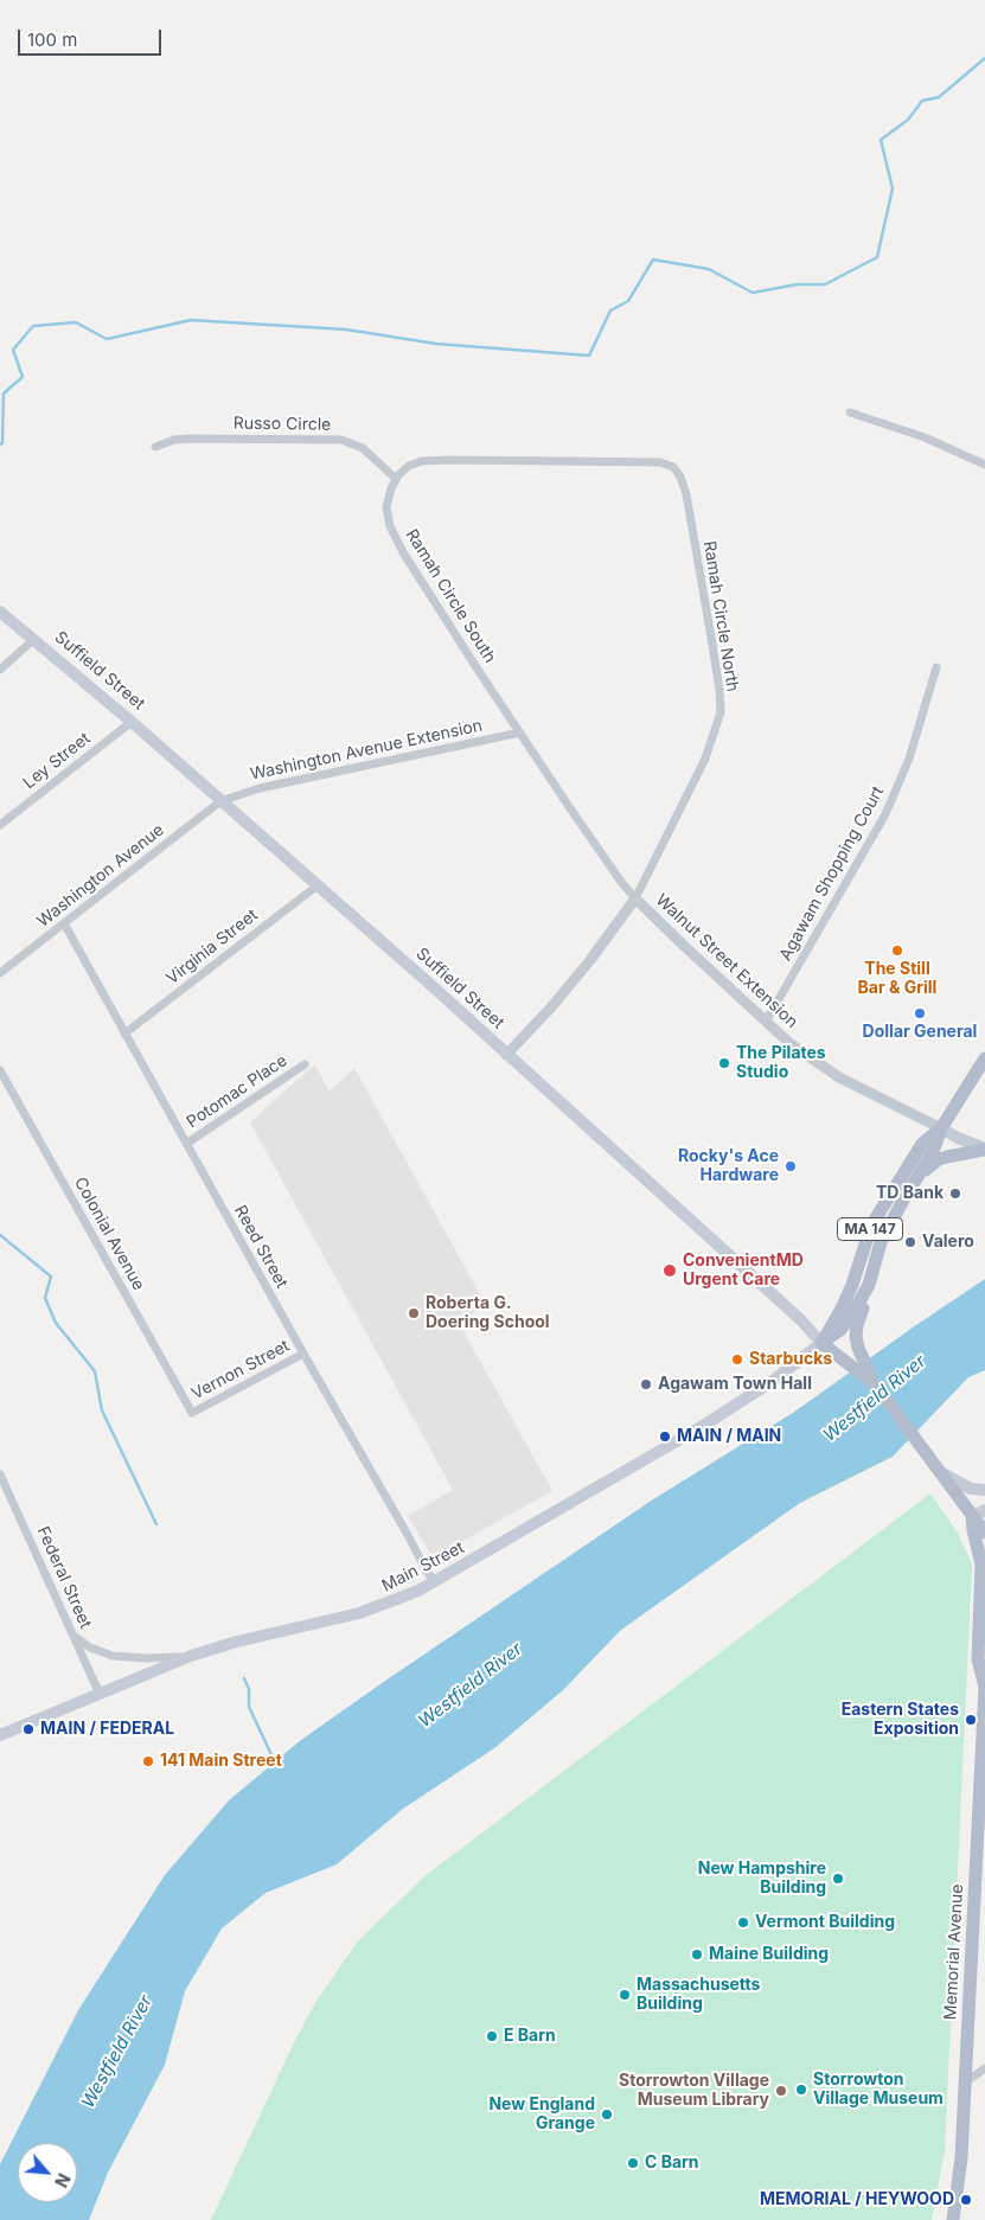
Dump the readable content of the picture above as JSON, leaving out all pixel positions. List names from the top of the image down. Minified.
{"streets":{"main road":["Suffield Street","MA 147","Main Street","Memorial Avenue"],"street":["Russo Circle","Ramah Circle South","Ramah Circle North","Washington Avenue Extension","Ley Street","Agawam Shopping Court","Washington Avenue","Virginia Street","Walnut Street Extension","Potomac Place","Colonial Avenue","Reed Street","Vernon Street","Federal Street"]},"crossings":[["Russo Circle","Ramah Circle South"],["Russo Circle","Ramah Circle North"],["Ramah Circle South","Ramah Circle North"],["Ramah Circle South","Washington Avenue Extension"],["Ramah Circle South","Walnut Street Extension"],["Ramah Circle North","Walnut Street Extension"],["Suffield Street","Washington Avenue Extension"],["Suffield Street","Ley Street"],["Suffield Street","Washington Avenue"],["Suffield Street","Virginia Street"],["Suffield Street","Walnut Street Extension"],["Suffield Street","MA 147"],["Suffield Street","Main Street"],["Suffield Street","Memorial Avenue"],["Washington Avenue Extension","Washington Avenue"],["Agawam Shopping Court","Walnut Street Extension"],["Washington Avenue","Reed Street"],["Virginia Street","Reed Street"],["Walnut Street Extension","MA 147"],["Potomac Place","Reed Street"],["MA 147","Main Street"],["Colonial Avenue","Vernon Street"],["Reed Street","Vernon Street"],["Reed Street","Main Street"],["Main Street","Federal Street"]],"water":["Westfield River"],"places":["The Still Bar & Grill","Dollar General","The Pilates Studio","Rocky's Ace Hardware","TD Bank","Valero","ConvenientMD Urgent Care","Roberta G. Doering School","Starbucks","Agawam Town Hall","MAIN / MAIN","Eastern States Exposition","MAIN / FEDERAL","141 Main Street","New Hampshire Building","Vermont Building","Maine Building","Massachusetts Building","E Barn","Storrowton Village Museum","Storrowton Village Museum Library","New England Grange","C Barn","MEMORIAL / HEYWOOD"],"scale_bar":"100 m","north":"bottom right"}
